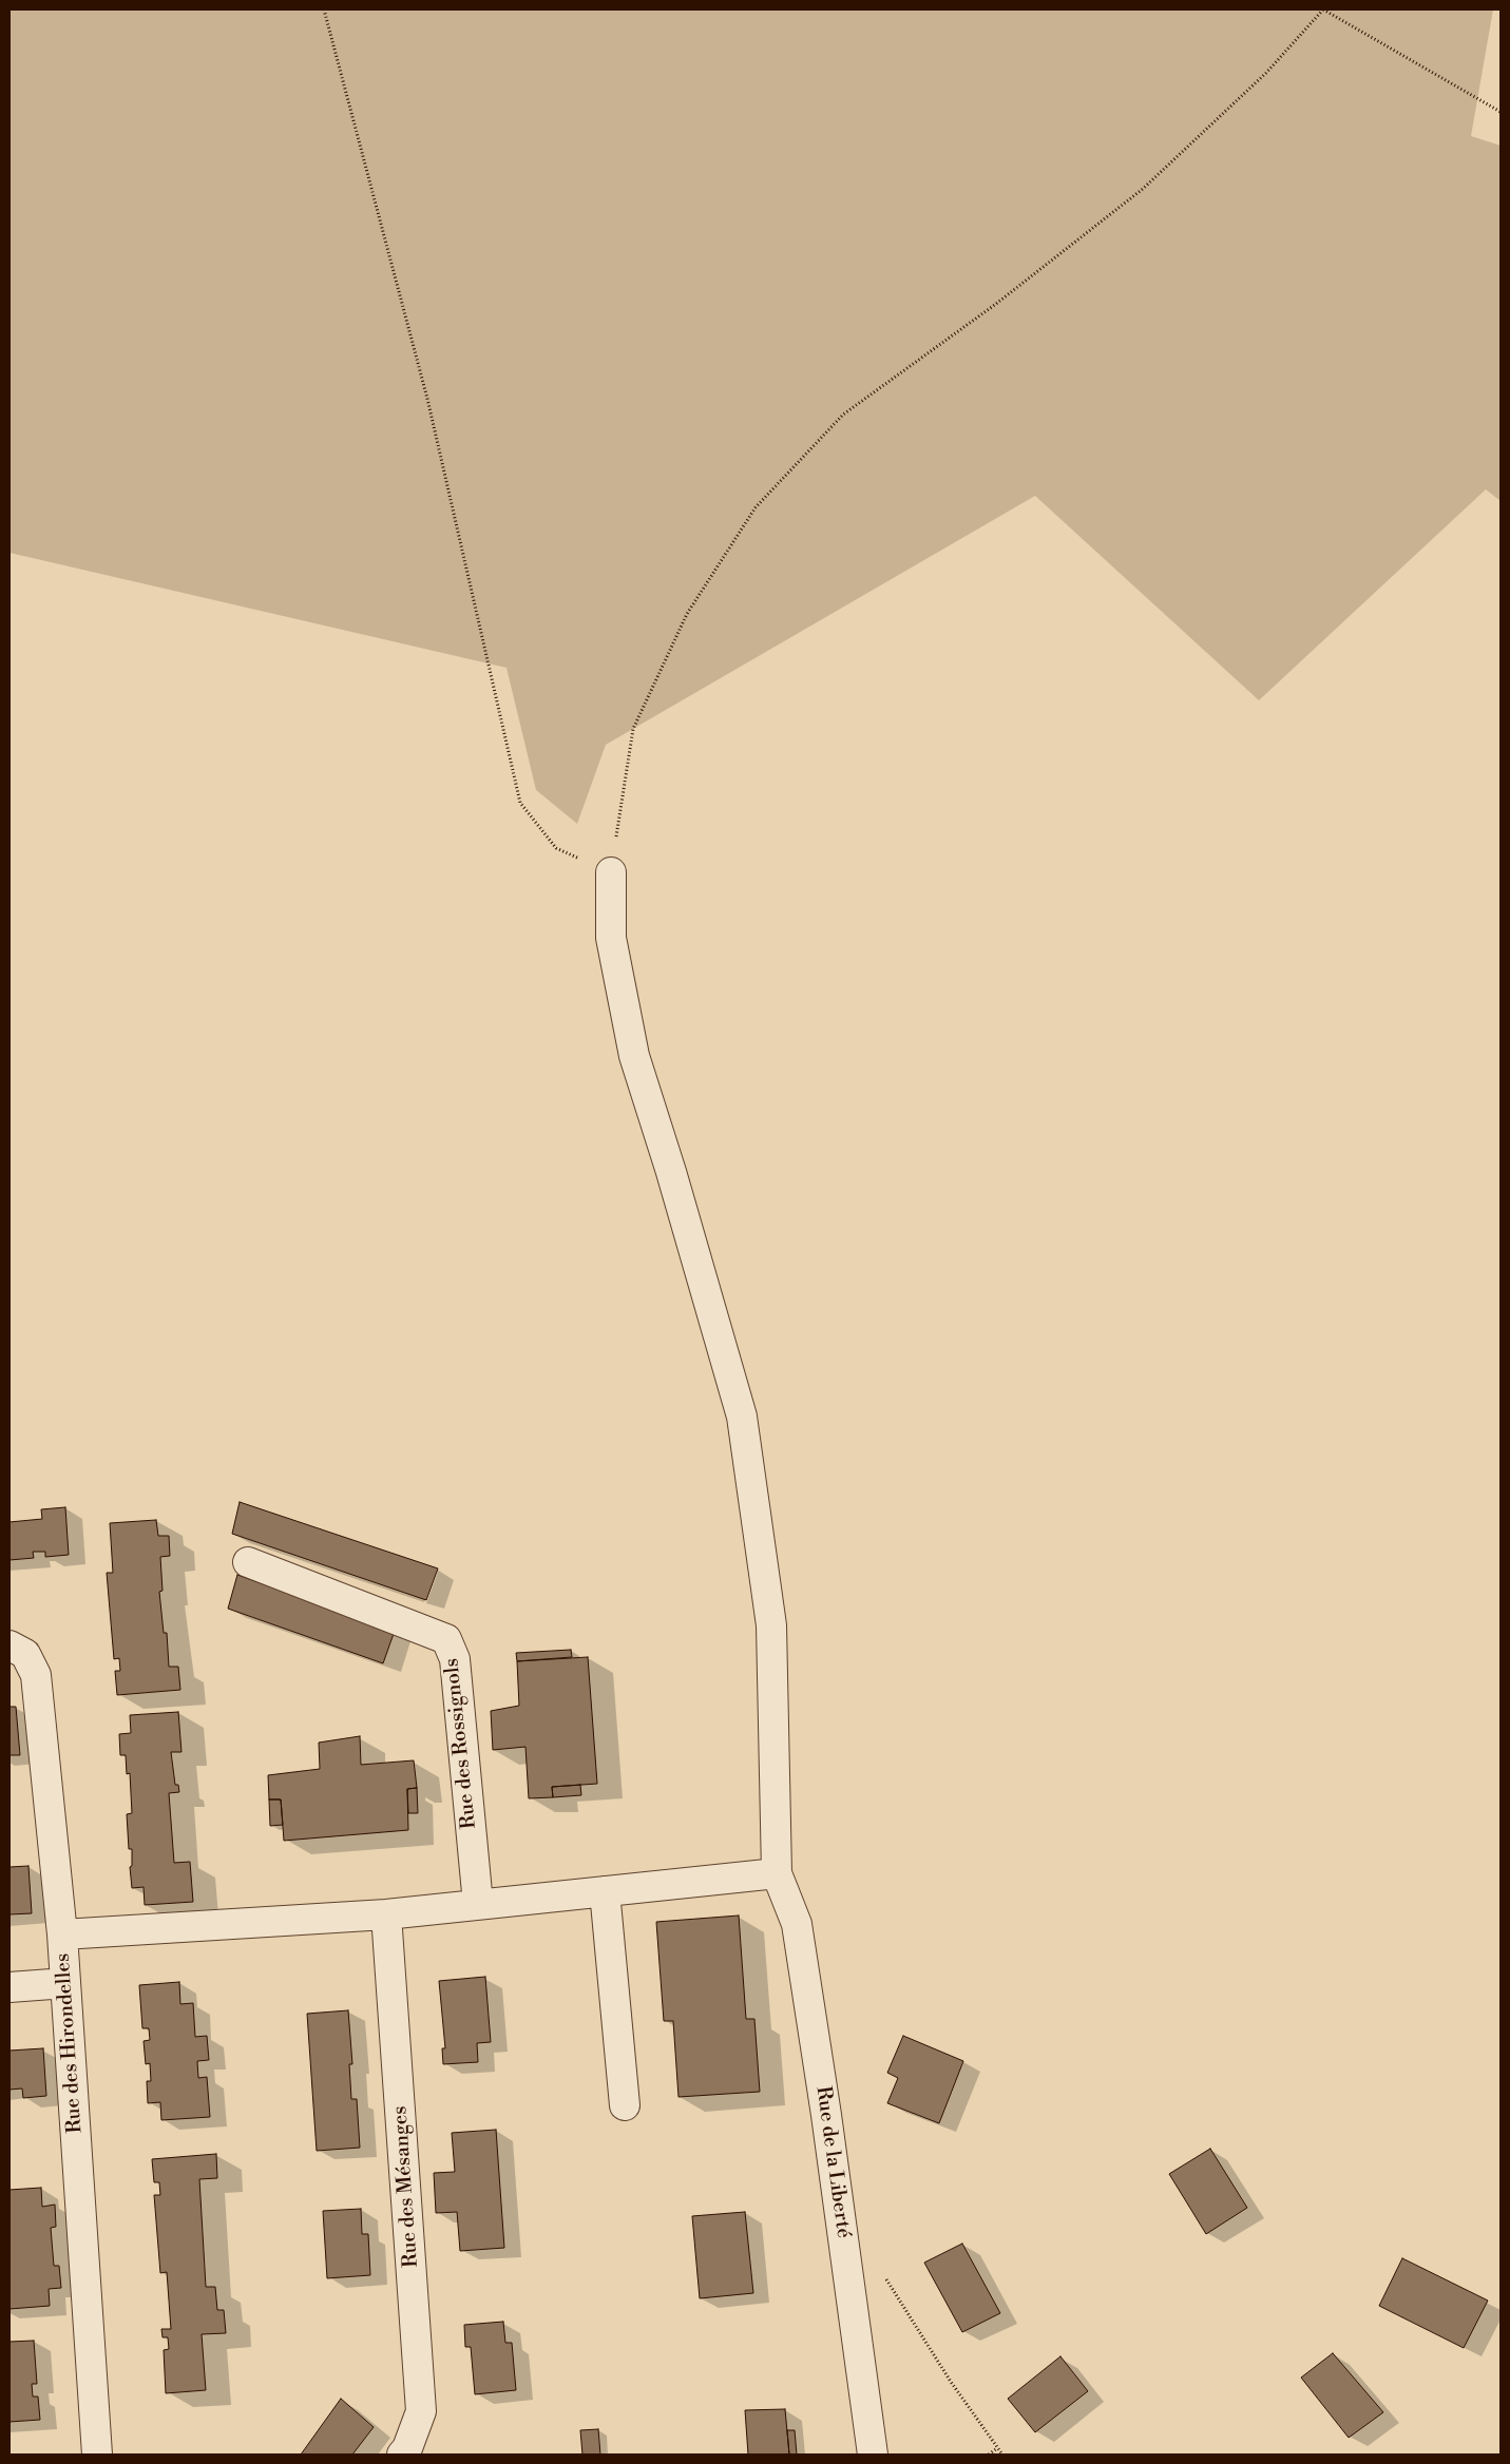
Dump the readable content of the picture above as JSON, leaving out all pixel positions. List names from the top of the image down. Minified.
{"streets":{"street":["Rue des Rossignols","Rue des Hirondelles","Rue de la Liberté","Rue des Mésanges"]}}
